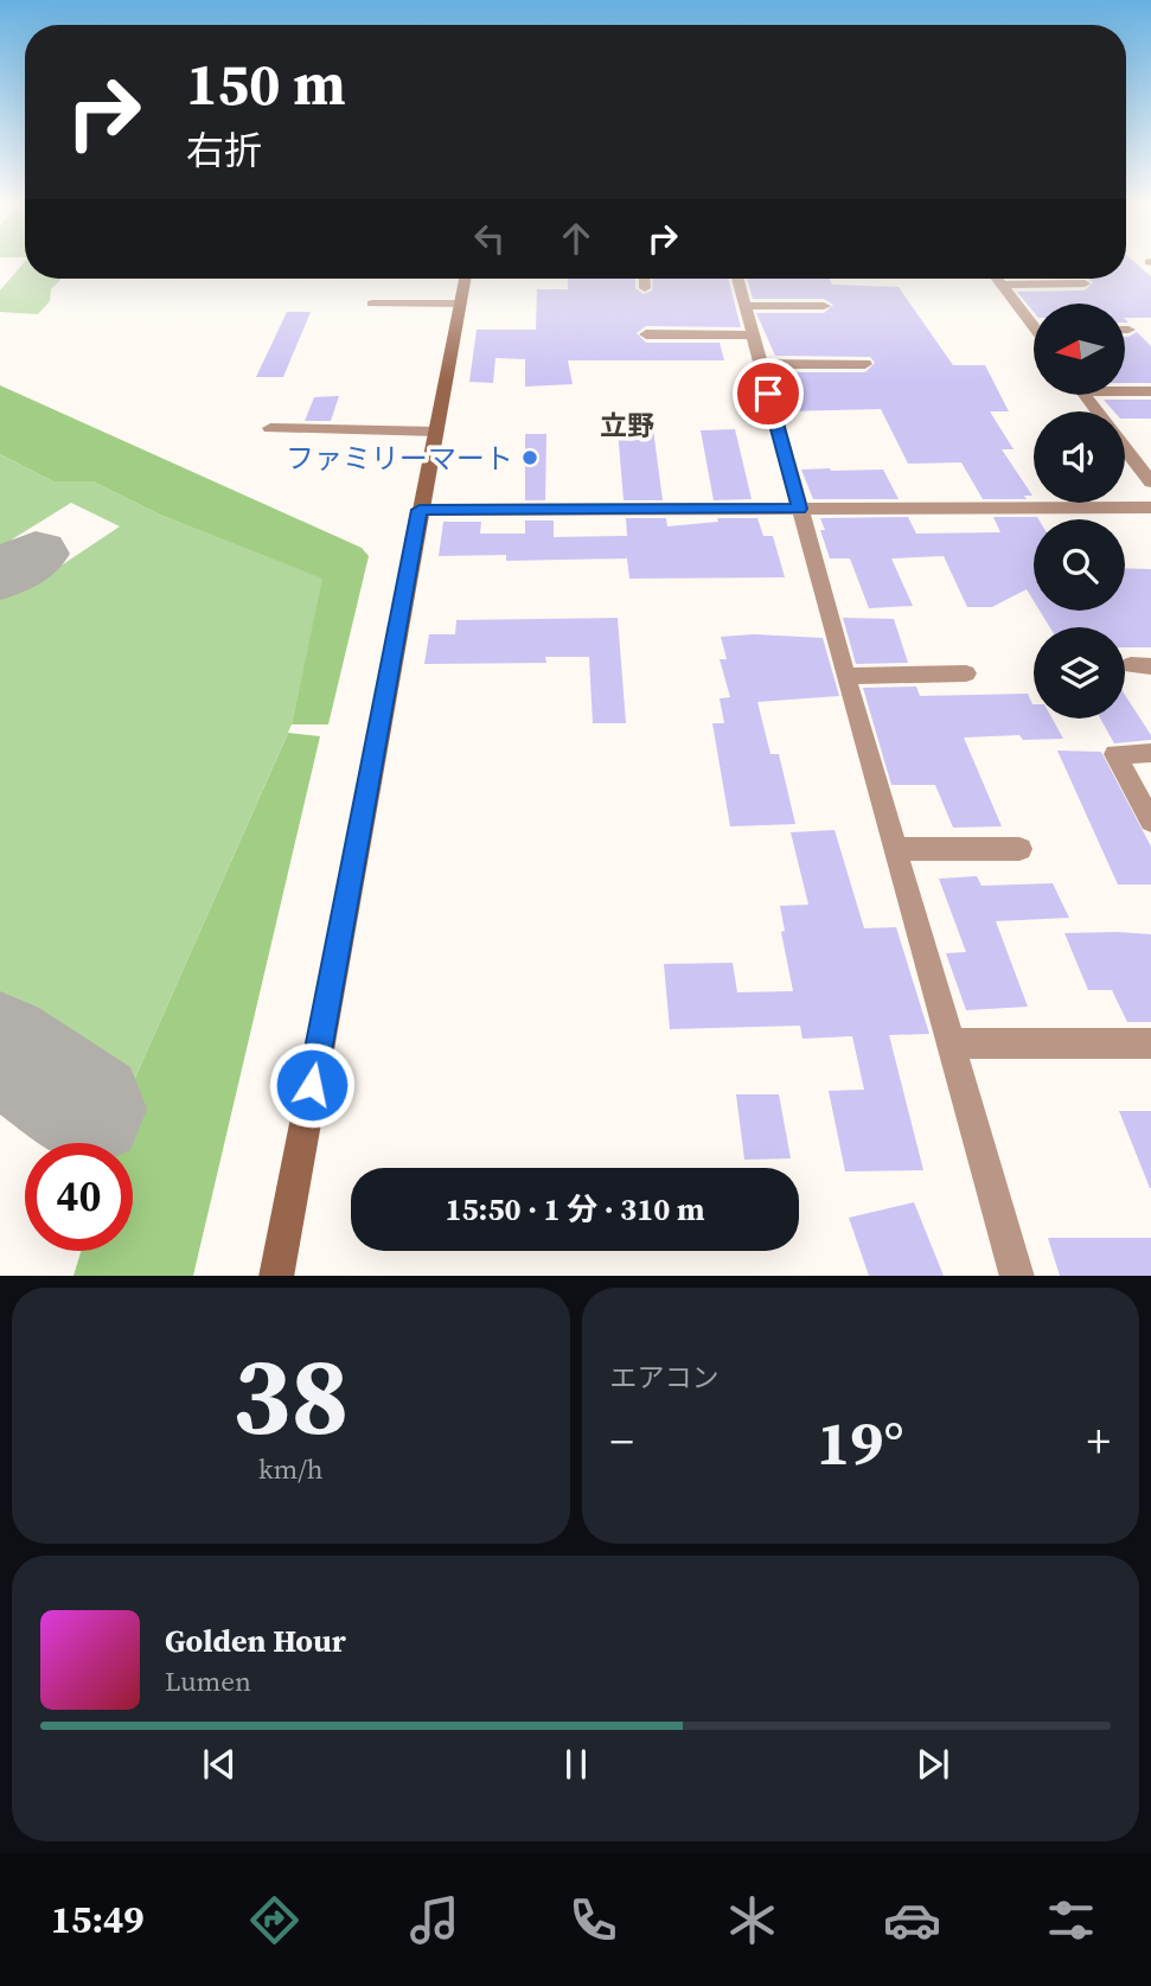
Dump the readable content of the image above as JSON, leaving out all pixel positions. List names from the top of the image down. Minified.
{"districts":["立野"],"places":["ファミリーマート"],"north":"left","page":{"turn":["150 m","右折"],"limit":"40","trip":"15:50 · 1 分 · 310 m","tile":[["38","km/h"],"エアコン"],"heat":["−","19°","+"],"song":["Golden Hour","Lumen"],"tabs":"15:49"}}
